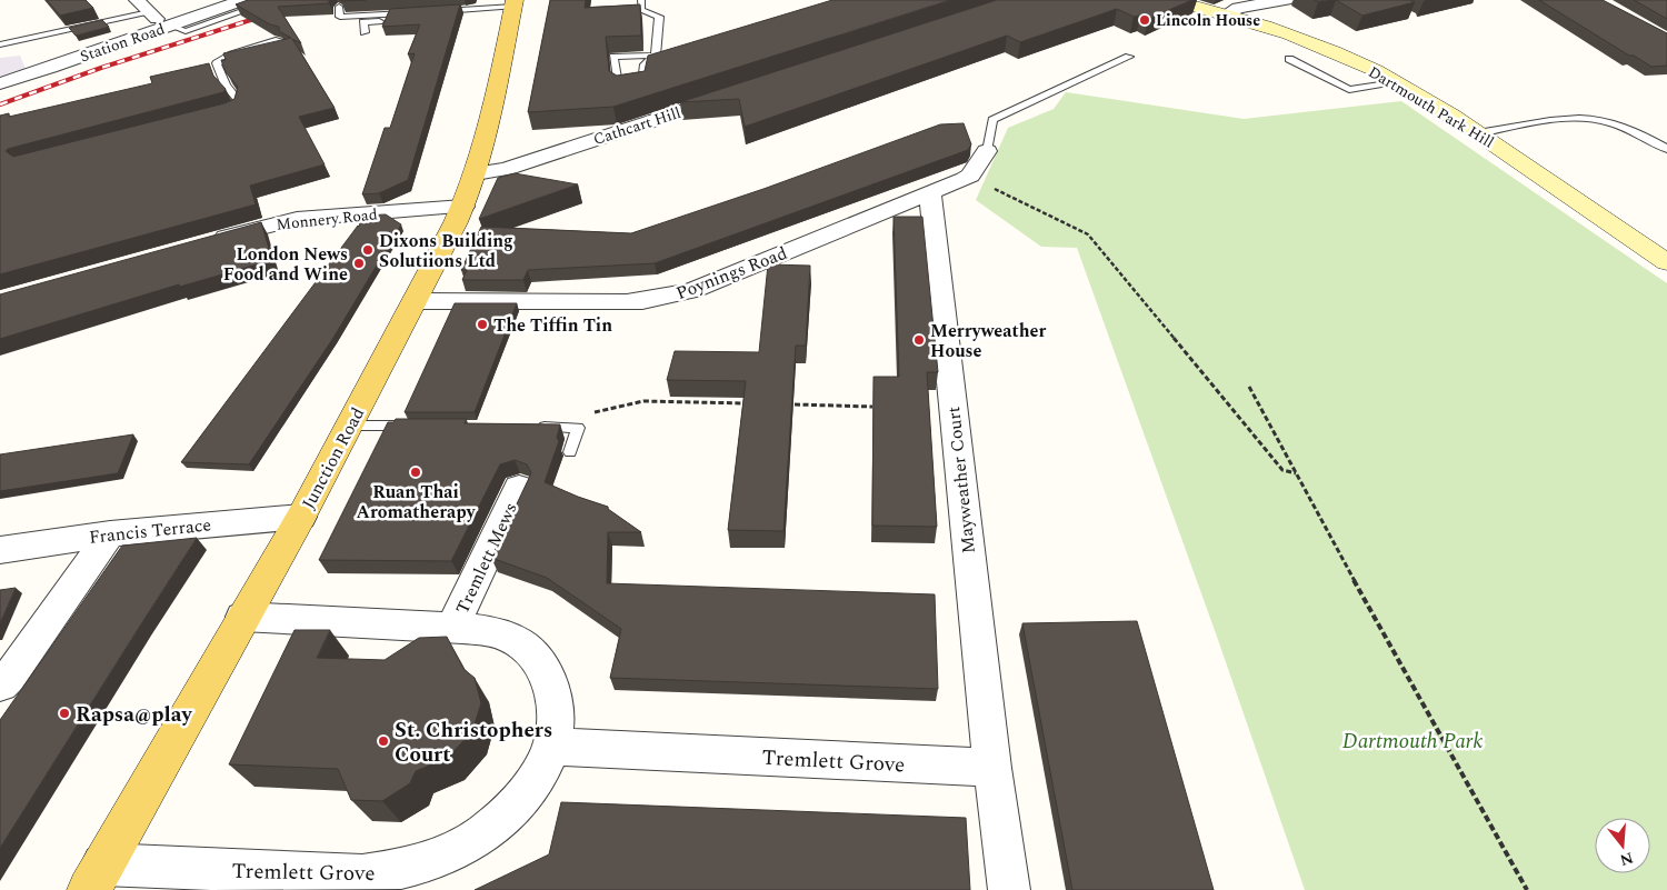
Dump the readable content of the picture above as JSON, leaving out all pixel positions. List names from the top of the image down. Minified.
{"streets":{"main road":["Junction Road"],"street":["Station Road","Dartmouth Park Hill","Cathcart Hill","Monnery Road","Poynings Road","Mayweather Court","Francis Terrace","Tremlett Mews","Tremlett Grove"]},"crossings":[["Cathcart Hill","Junction Road"],["Monnery Road","Junction Road"],["Poynings Road","Junction Road"],["Poynings Road","Mayweather Court"],["Junction Road","Francis Terrace"],["Junction Road","Tremlett Grove"],["Mayweather Court","Tremlett Grove"],["Tremlett Mews","Tremlett Grove"]],"parks":["Dartmouth Park"],"places":["Lincoln House","Dixons Building Solutiions Ltd","London News Food and Wine","The Tiffin Tin","Merryweather House","Ruan Thai Aromatherapy","Rapsa@play","St. Christophers Court"],"north":"bottom"}
